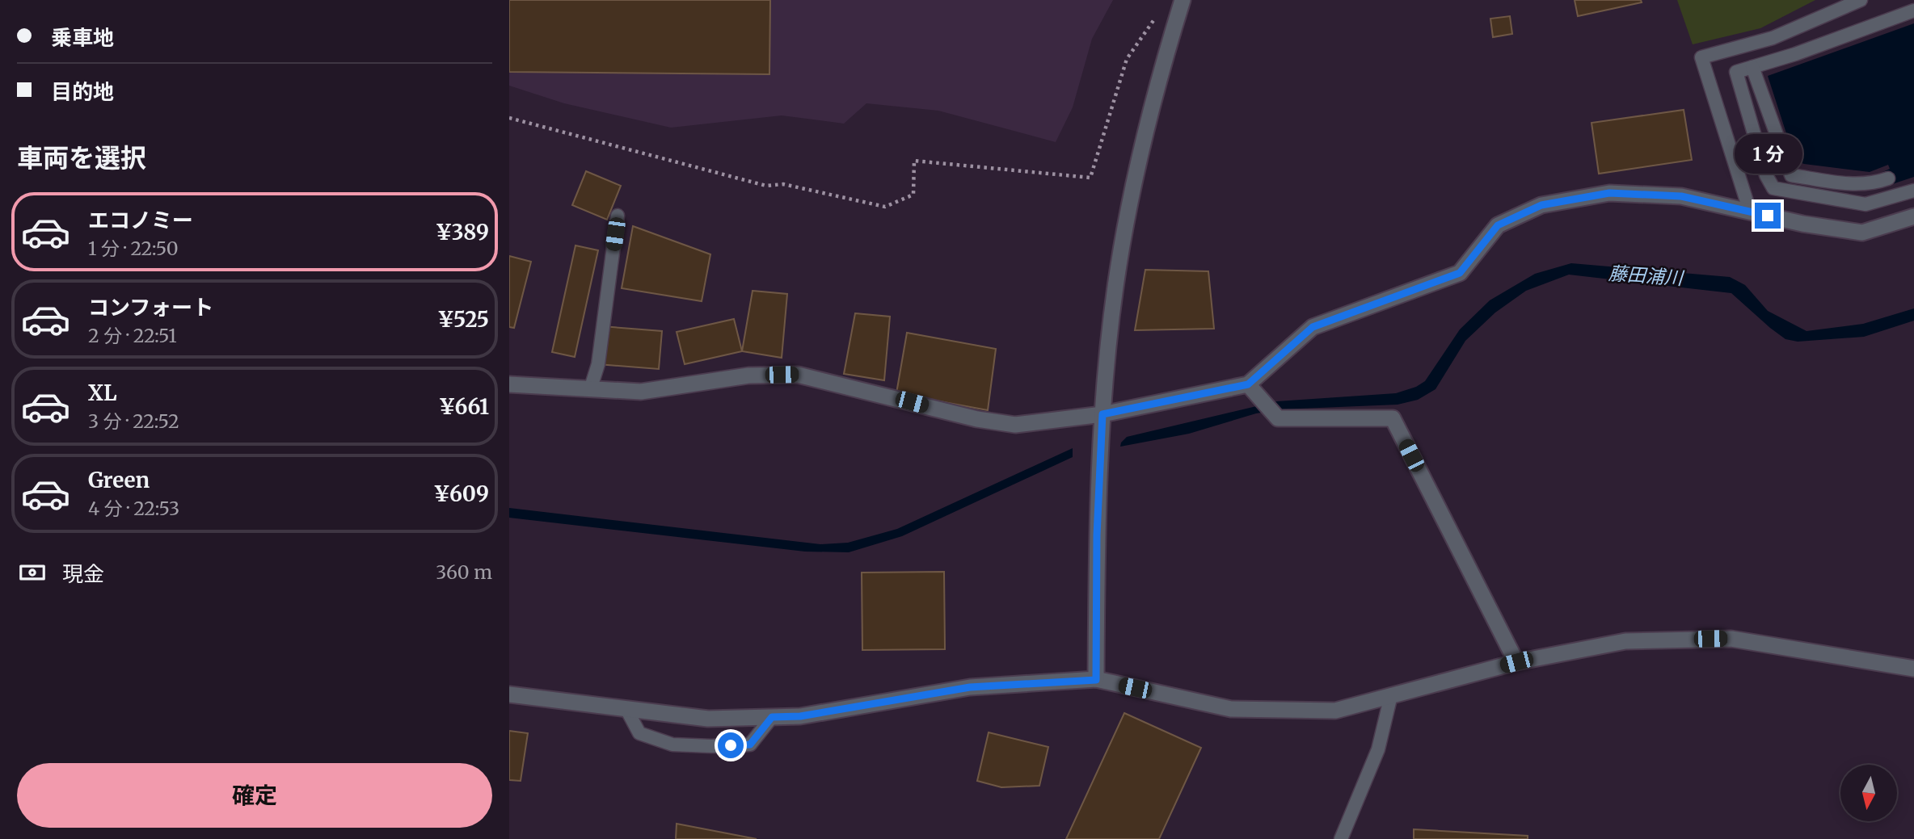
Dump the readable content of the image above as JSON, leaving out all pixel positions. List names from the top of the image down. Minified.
{"water":["藤田浦川"],"north":"bottom","page":{"banner":["乗車地","目的地"],"heading":"車両を選択","bubble":"1 分","list":[{"name":"エコノミー","note":"1 分 · 22:50","value":"¥389"},{"name":"コンフォート","note":"2 分 · 22:51","value":"¥525"},{"name":"XL","note":"3 分 · 22:52","value":"¥661"},{"name":"Green","note":"4 分 · 22:53","value":"¥609"}],"pay":["現金","360 m"],"buttons":"確定"}}
